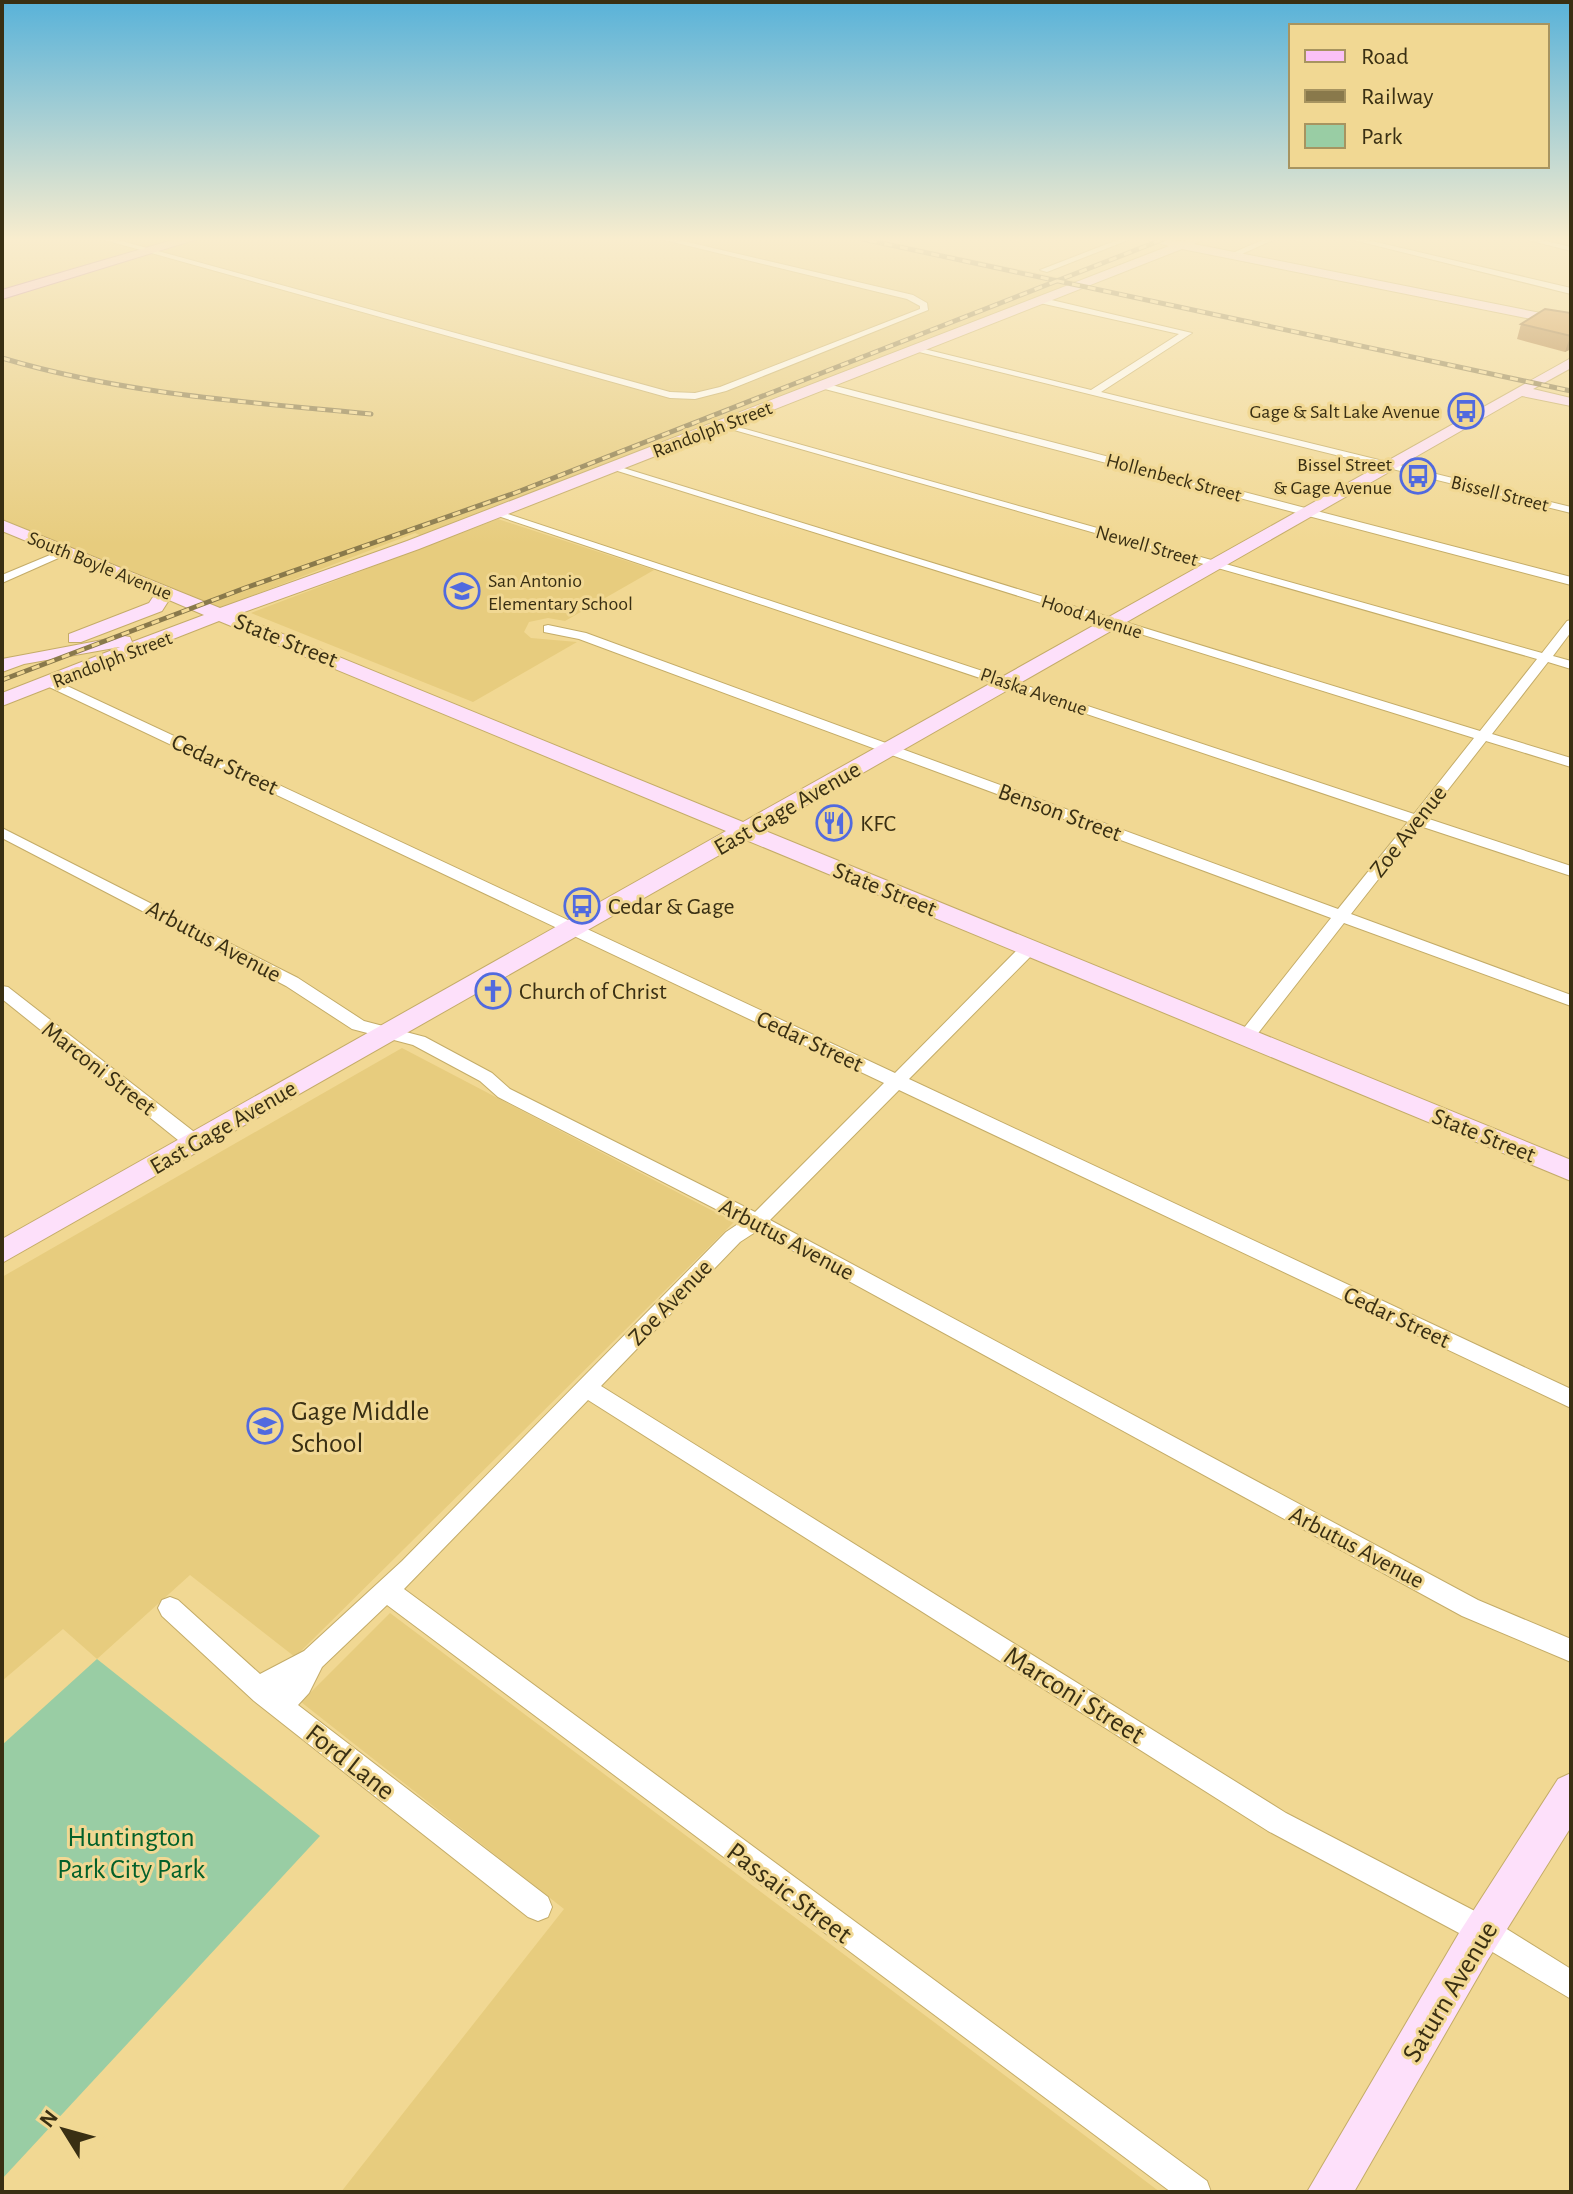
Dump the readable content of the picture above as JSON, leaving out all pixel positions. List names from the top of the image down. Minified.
{"streets":{"main road":["Randolph Street","South Boyle Avenue","State Street","East Gage Avenue","Saturn Avenue"],"street":["Hollenbeck Street","Bissell Street","Newell Street","Hood Avenue","Plaska Avenue","Cedar Street","Benson Street","Zoe Avenue","Arbutus Avenue","Marconi Street","Ford Lane","Passaic Street"]},"crossings":[["Randolph Street","Hollenbeck Street"],["Randolph Street","Bissell Street"],["Randolph Street","Newell Street"],["Randolph Street","Hood Avenue"],["Randolph Street","State Street"],["Randolph Street","Plaska Avenue"],["Randolph Street","Cedar Street"],["Hollenbeck Street","East Gage Avenue"],["Bissell Street","East Gage Avenue"],["Newell Street","East Gage Avenue"],["Newell Street","Zoe Avenue"],["South Boyle Avenue","State Street"],["Hood Avenue","East Gage Avenue"],["Hood Avenue","Zoe Avenue"],["State Street","East Gage Avenue"],["State Street","Zoe Avenue"],["Plaska Avenue","East Gage Avenue"],["Plaska Avenue","Zoe Avenue"],["Cedar Street","East Gage Avenue"],["Cedar Street","Zoe Avenue"],["East Gage Avenue","Benson Street"],["East Gage Avenue","Arbutus Avenue"],["East Gage Avenue","Marconi Street"],["Benson Street","Zoe Avenue"],["Zoe Avenue","Arbutus Avenue"],["Zoe Avenue","Marconi Street"],["Zoe Avenue","Ford Lane"],["Zoe Avenue","Passaic Street"],["Marconi Street","Saturn Avenue"]],"parks":["Huntington Park City Park"],"places":{"bus stop":["Gage & Salt Lake Avenue","Bissel Street & Gage Avenue","Cedar & Gage"],"school or university":["San Antonio Elementary School","Gage Middle School"],"restaurant":["KFC"],"church":["Church of Christ"]},"legend":["Road","Railway","Park"],"north":"top left"}
